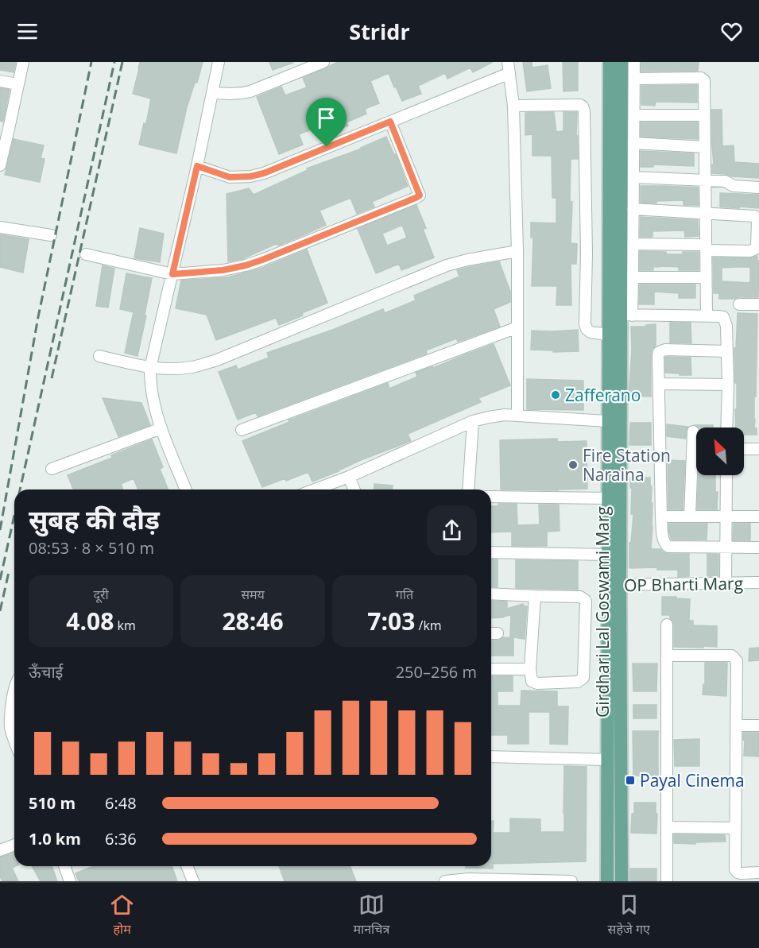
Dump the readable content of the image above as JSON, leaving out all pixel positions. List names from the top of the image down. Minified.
{"streets":{"main road":["Girdhari Lal Goswami Marg"],"street":["OP Bharti Marg"]},"crossings":[["OP Bharti Marg","Girdhari Lal Goswami Marg"]],"places":{"other":["Zafferano","Fire Station Naraina"],"transit":["Payal Cinema"]},"north":"top left","page":{"header":"Stridr","heading":["सुबह की दौड़","08:53 · 8 × 510 m"],"stats":[["दूरी","4.08 km"],["समय","28:46"],["गति","7:03 /km"]],"chart":["ऊँचाई","250–256 m"],"list":[{"name":"510 m","note":"6:48"},{"name":"1.0 km","note":"6:36"}],"tabs":["होम","मानचित्र","सहेजे गए"]}}
